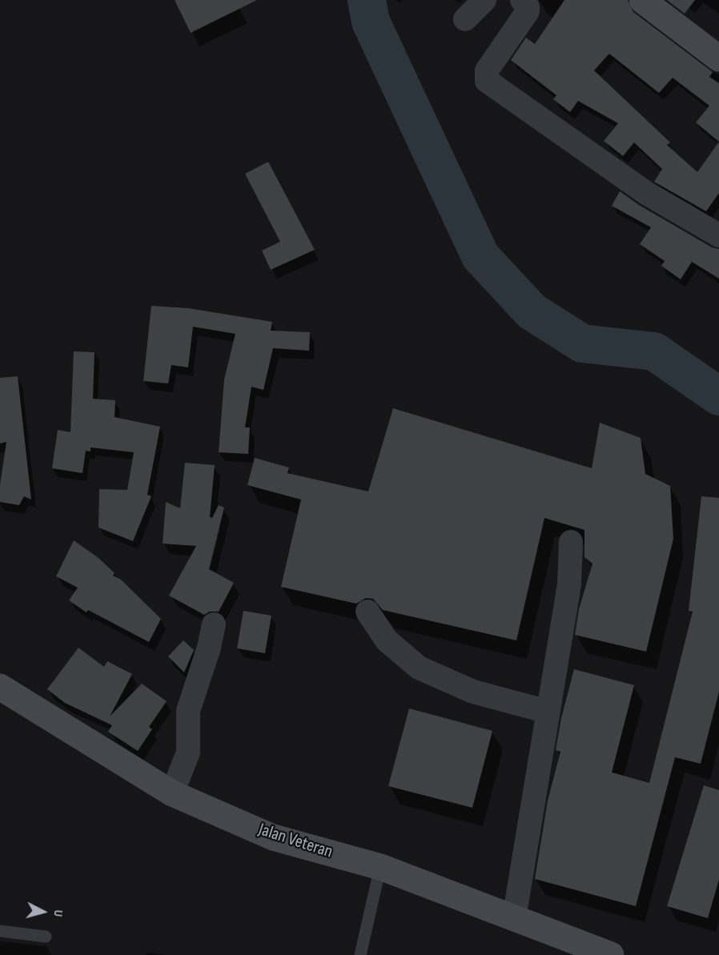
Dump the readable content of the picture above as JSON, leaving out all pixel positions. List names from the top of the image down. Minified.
{"streets":{"main road":["Jalan Veteran"]},"north":"right"}
